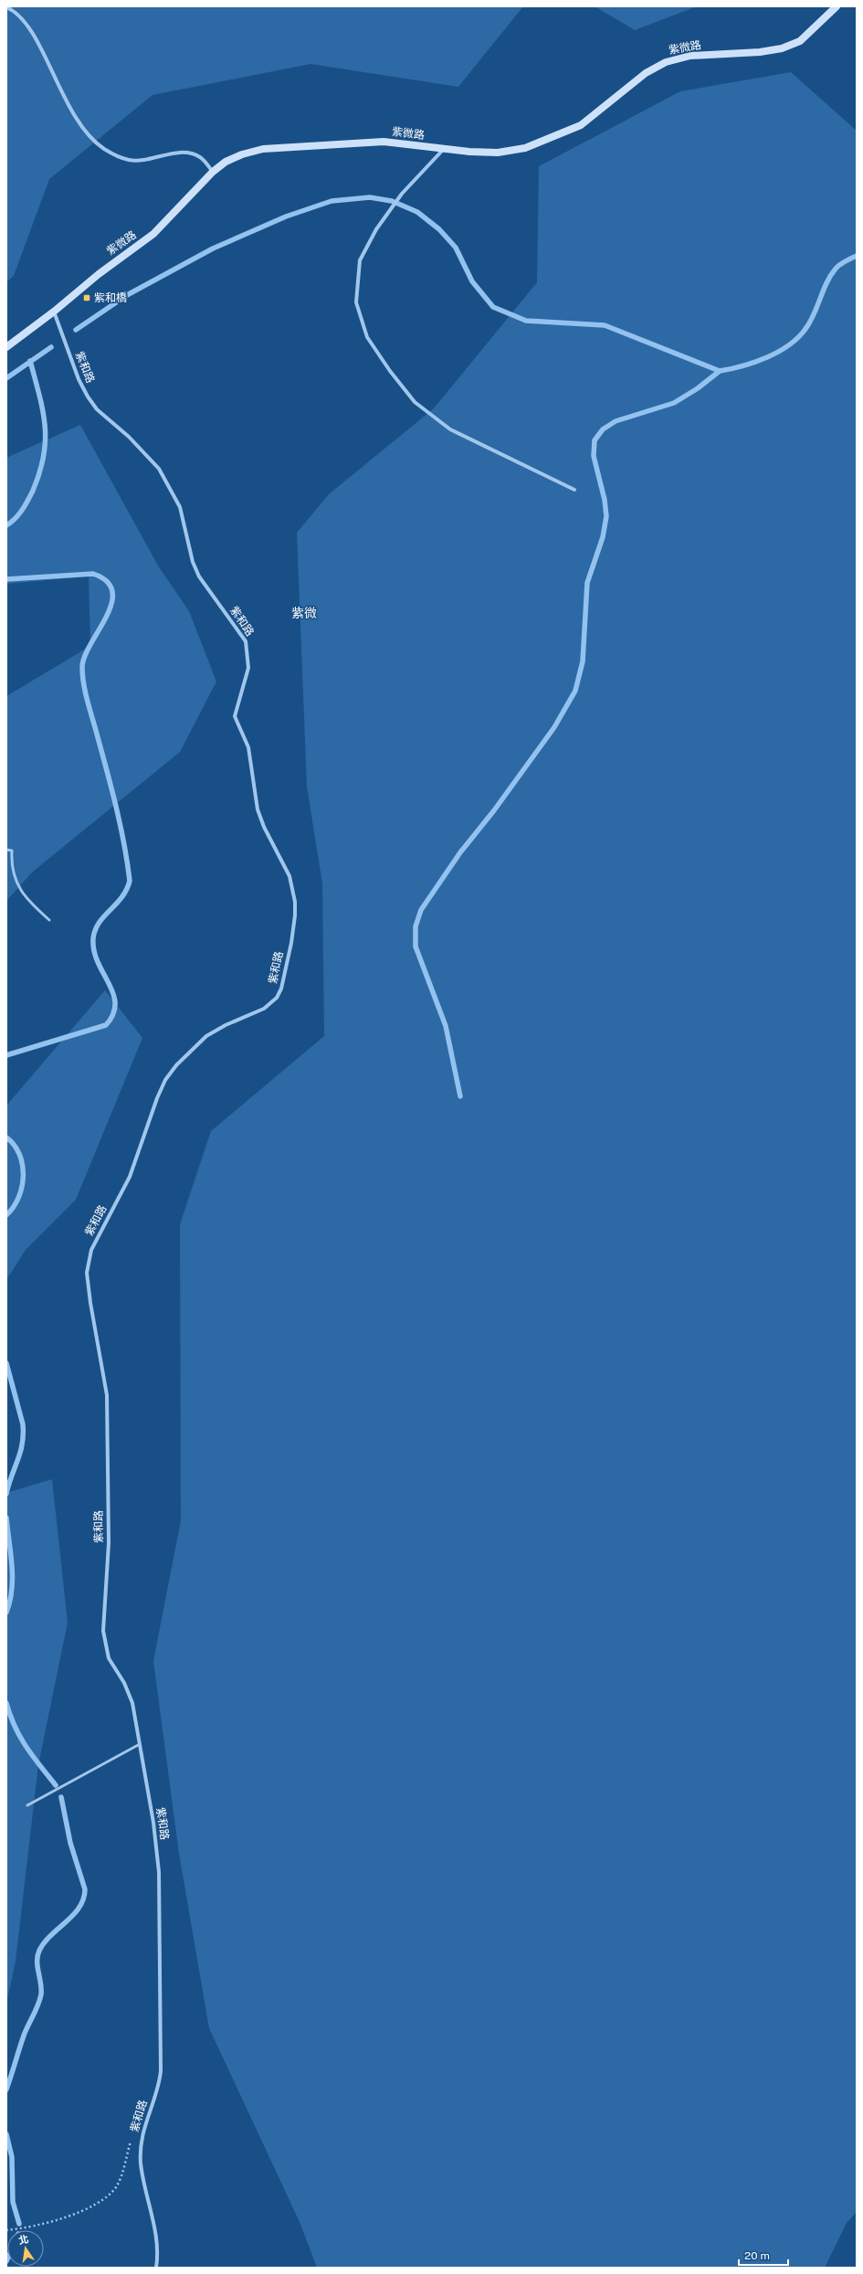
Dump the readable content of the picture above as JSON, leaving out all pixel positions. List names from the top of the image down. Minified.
{"streets":{"street":["紫微路","紫和路"]},"crossings":[["紫微路","紫和路"]],"districts":["紫微"],"places":{"transit":["紫和橋"]},"scale_bar":"20 m","north":"top"}
